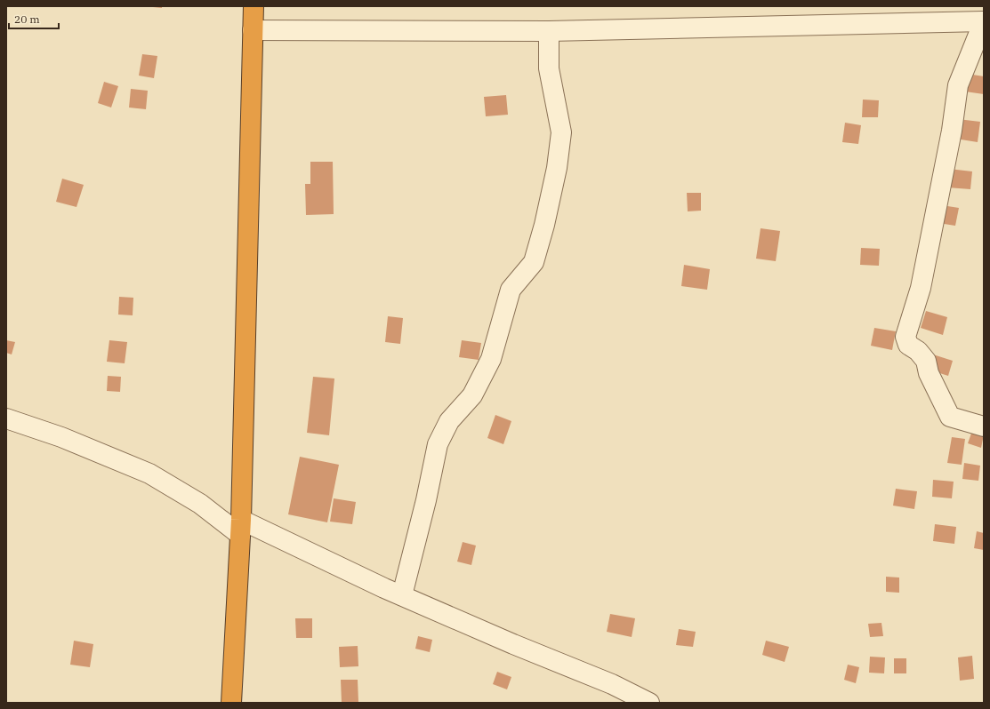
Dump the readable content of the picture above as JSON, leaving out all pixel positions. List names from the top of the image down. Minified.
{"scale_bar":"20 m"}
